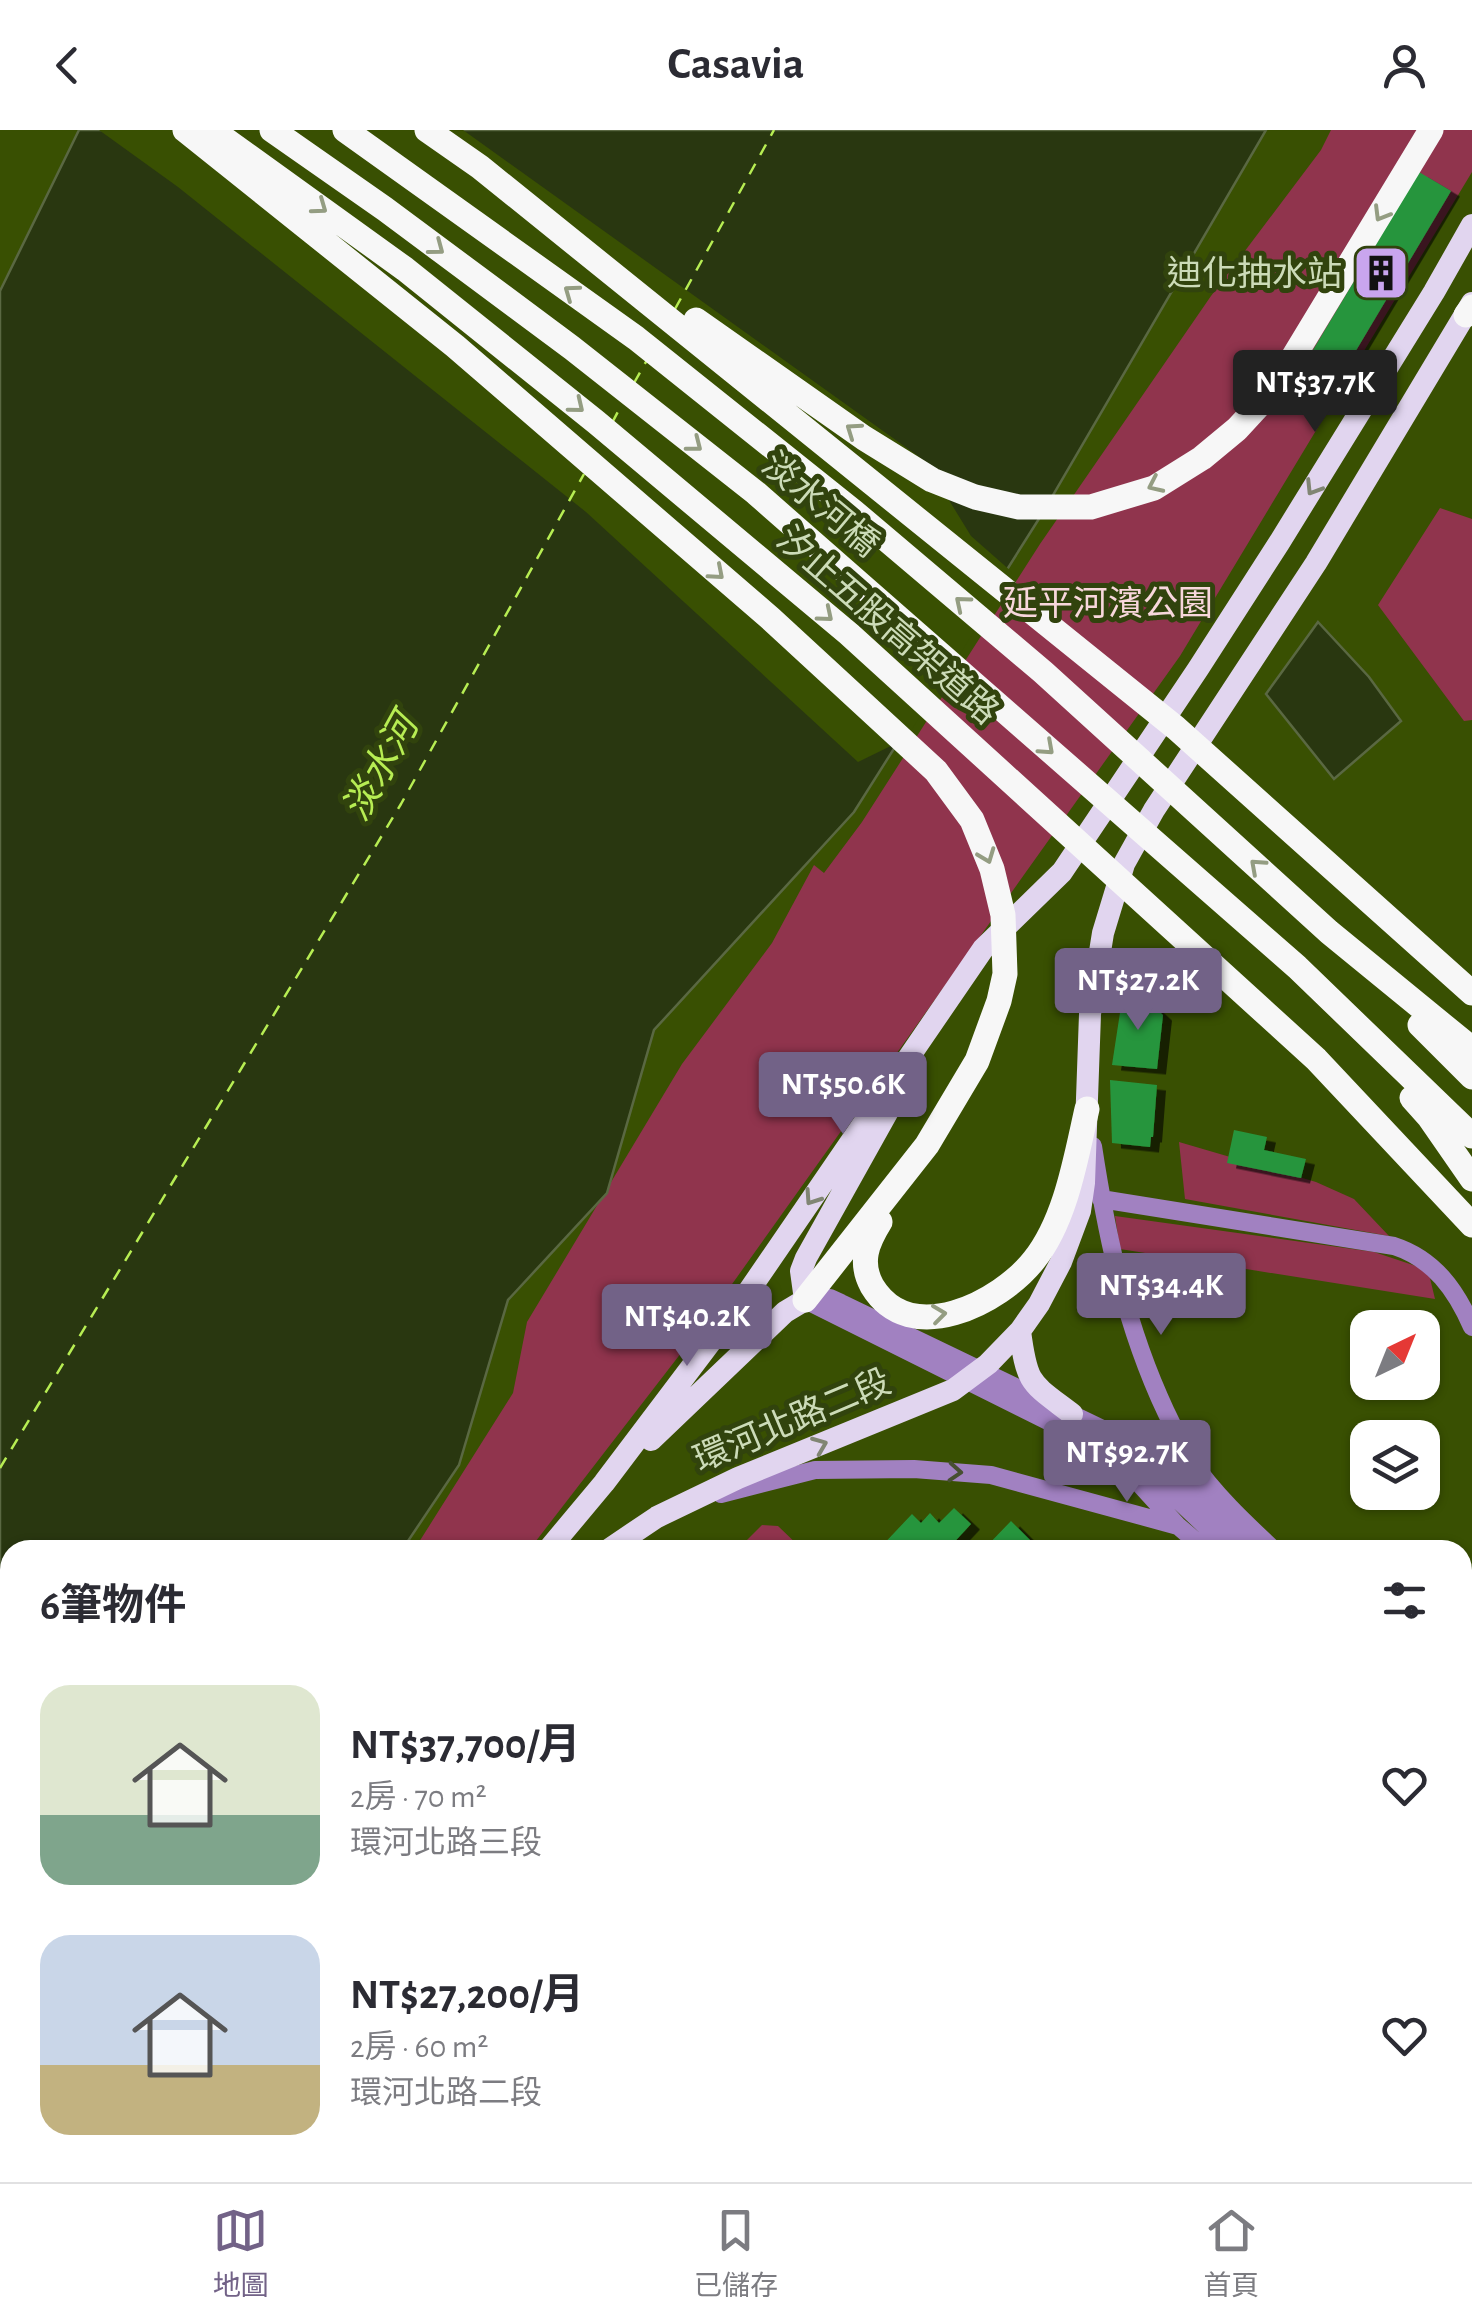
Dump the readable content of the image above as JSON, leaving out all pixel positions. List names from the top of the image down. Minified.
{"streets":{"highway":["淡水河橋","汐止五股高架道路"],"main road":["環河北路二段"]},"water":["淡水河"],"parks":["延平河濱公園"],"places":{"building":["迪化抽水站"]},"north":"top right","page":{"header":"Casavia","price":["NT$37.7K","NT$27.2K","NT$50.6K","NT$34.4K","NT$40.2K","NT$92.7K"],"heading":"6筆物件","list":[{"name":"NT$37,700/月","note":"2房 · 70 m² · 環河北路三段"},{"name":"NT$27,200/月","note":"2房 · 60 m² · 環河北路二段"}],"tabs":["地圖","已儲存","首頁"]}}
